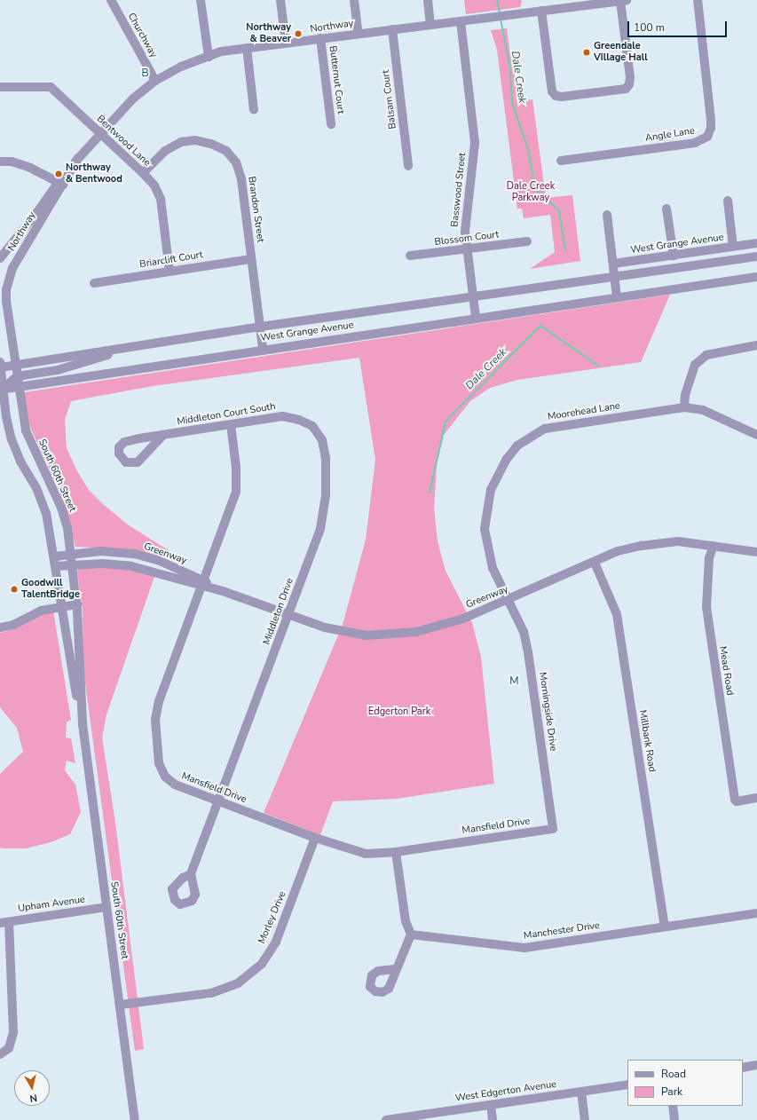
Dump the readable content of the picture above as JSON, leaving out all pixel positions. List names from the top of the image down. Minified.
{"streets":{"street":["Northway","Churchway","Butternut Court","Balsam Court","Angle Lane","Bentwood Lane","Basswood Street","Brandon Street","Blossom Court","West Grange Avenue","Briarclift Court","Moorehead Lane","Middleton Court South","South 60th Street","Greenway","Middleton Drive","Mead Road","Morningside Drive","Millbank Road","Mansfield Drive","Upham Avenue","Morley Drive","Manchester Drive","West Edgerton Avenue"]},"crossings":[["Northway","Churchway"],["Northway","Butternut Court"],["Northway","Balsam Court"],["Northway","Bentwood Lane"],["Northway","Basswood Street"],["Northway","West Grange Avenue"],["Northway","South 60th Street"],["Bentwood Lane","Brandon Street"],["Bentwood Lane","Briarclift Court"],["Basswood Street","Blossom Court"],["Basswood Street","West Grange Avenue"],["Brandon Street","West Grange Avenue"],["Brandon Street","Briarclift Court"],["West Grange Avenue","South 60th Street"],["Moorehead Lane","Greenway"],["Moorehead Lane","Morningside Drive"],["Middleton Court South","Middleton Drive"],["Middleton Court South","Mansfield Drive"],["South 60th Street","Greenway"],["South 60th Street","Upham Avenue"],["South 60th Street","Morley Drive"],["Greenway","Middleton Drive"],["Greenway","Mead Road"],["Greenway","Morningside Drive"],["Greenway","Millbank Road"],["Greenway","Mansfield Drive"],["Middleton Drive","Mansfield Drive"],["Morningside Drive","Mansfield Drive"],["Millbank Road","Manchester Drive"],["Mansfield Drive","Morley Drive"]],"districts":["B","M"],"water":["Dale Creek"],"parks":["Dale Creek Parkway","Edgerton Park"],"places":["Northway & Beaver","Greendale Village Hall","Northway & Bentwood","Goodwill TalentBridge"],"legend":["Road","Park"],"scale_bar":"100 m","north":"bottom"}
